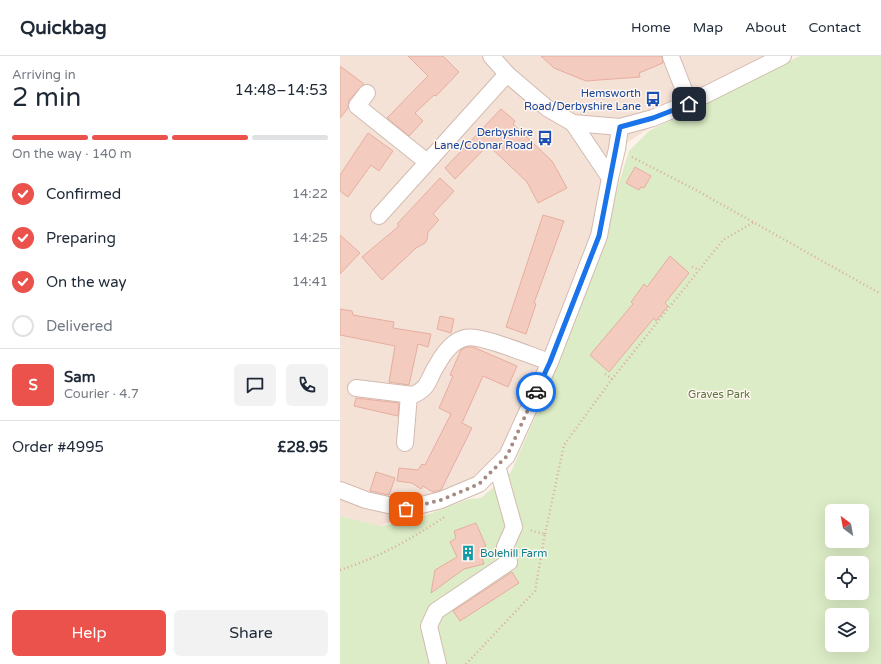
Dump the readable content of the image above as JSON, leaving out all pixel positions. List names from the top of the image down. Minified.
{"parks":["Graves Park"],"places":{"bus stop":["Hemsworth Road/Derbyshire Lane","Derbyshire Lane/Cobnar Road"],"building":["Bolehill Farm"]},"north":"top left","page":{"header":"Quickbag","nav":["Home","Map","About","Contact"],"heading":["2 min","Arriving in","14:48–14:53"],"panel":["Sam","Courier · 4.7","Order #4995","£28.95"],"bar":"On the way · 140 m","list":[["Confirmed","14:22"],["Preparing","14:25"],["On the way","14:41"],"Delivered"],"round":"S","buttons":["Help","Share"]}}
